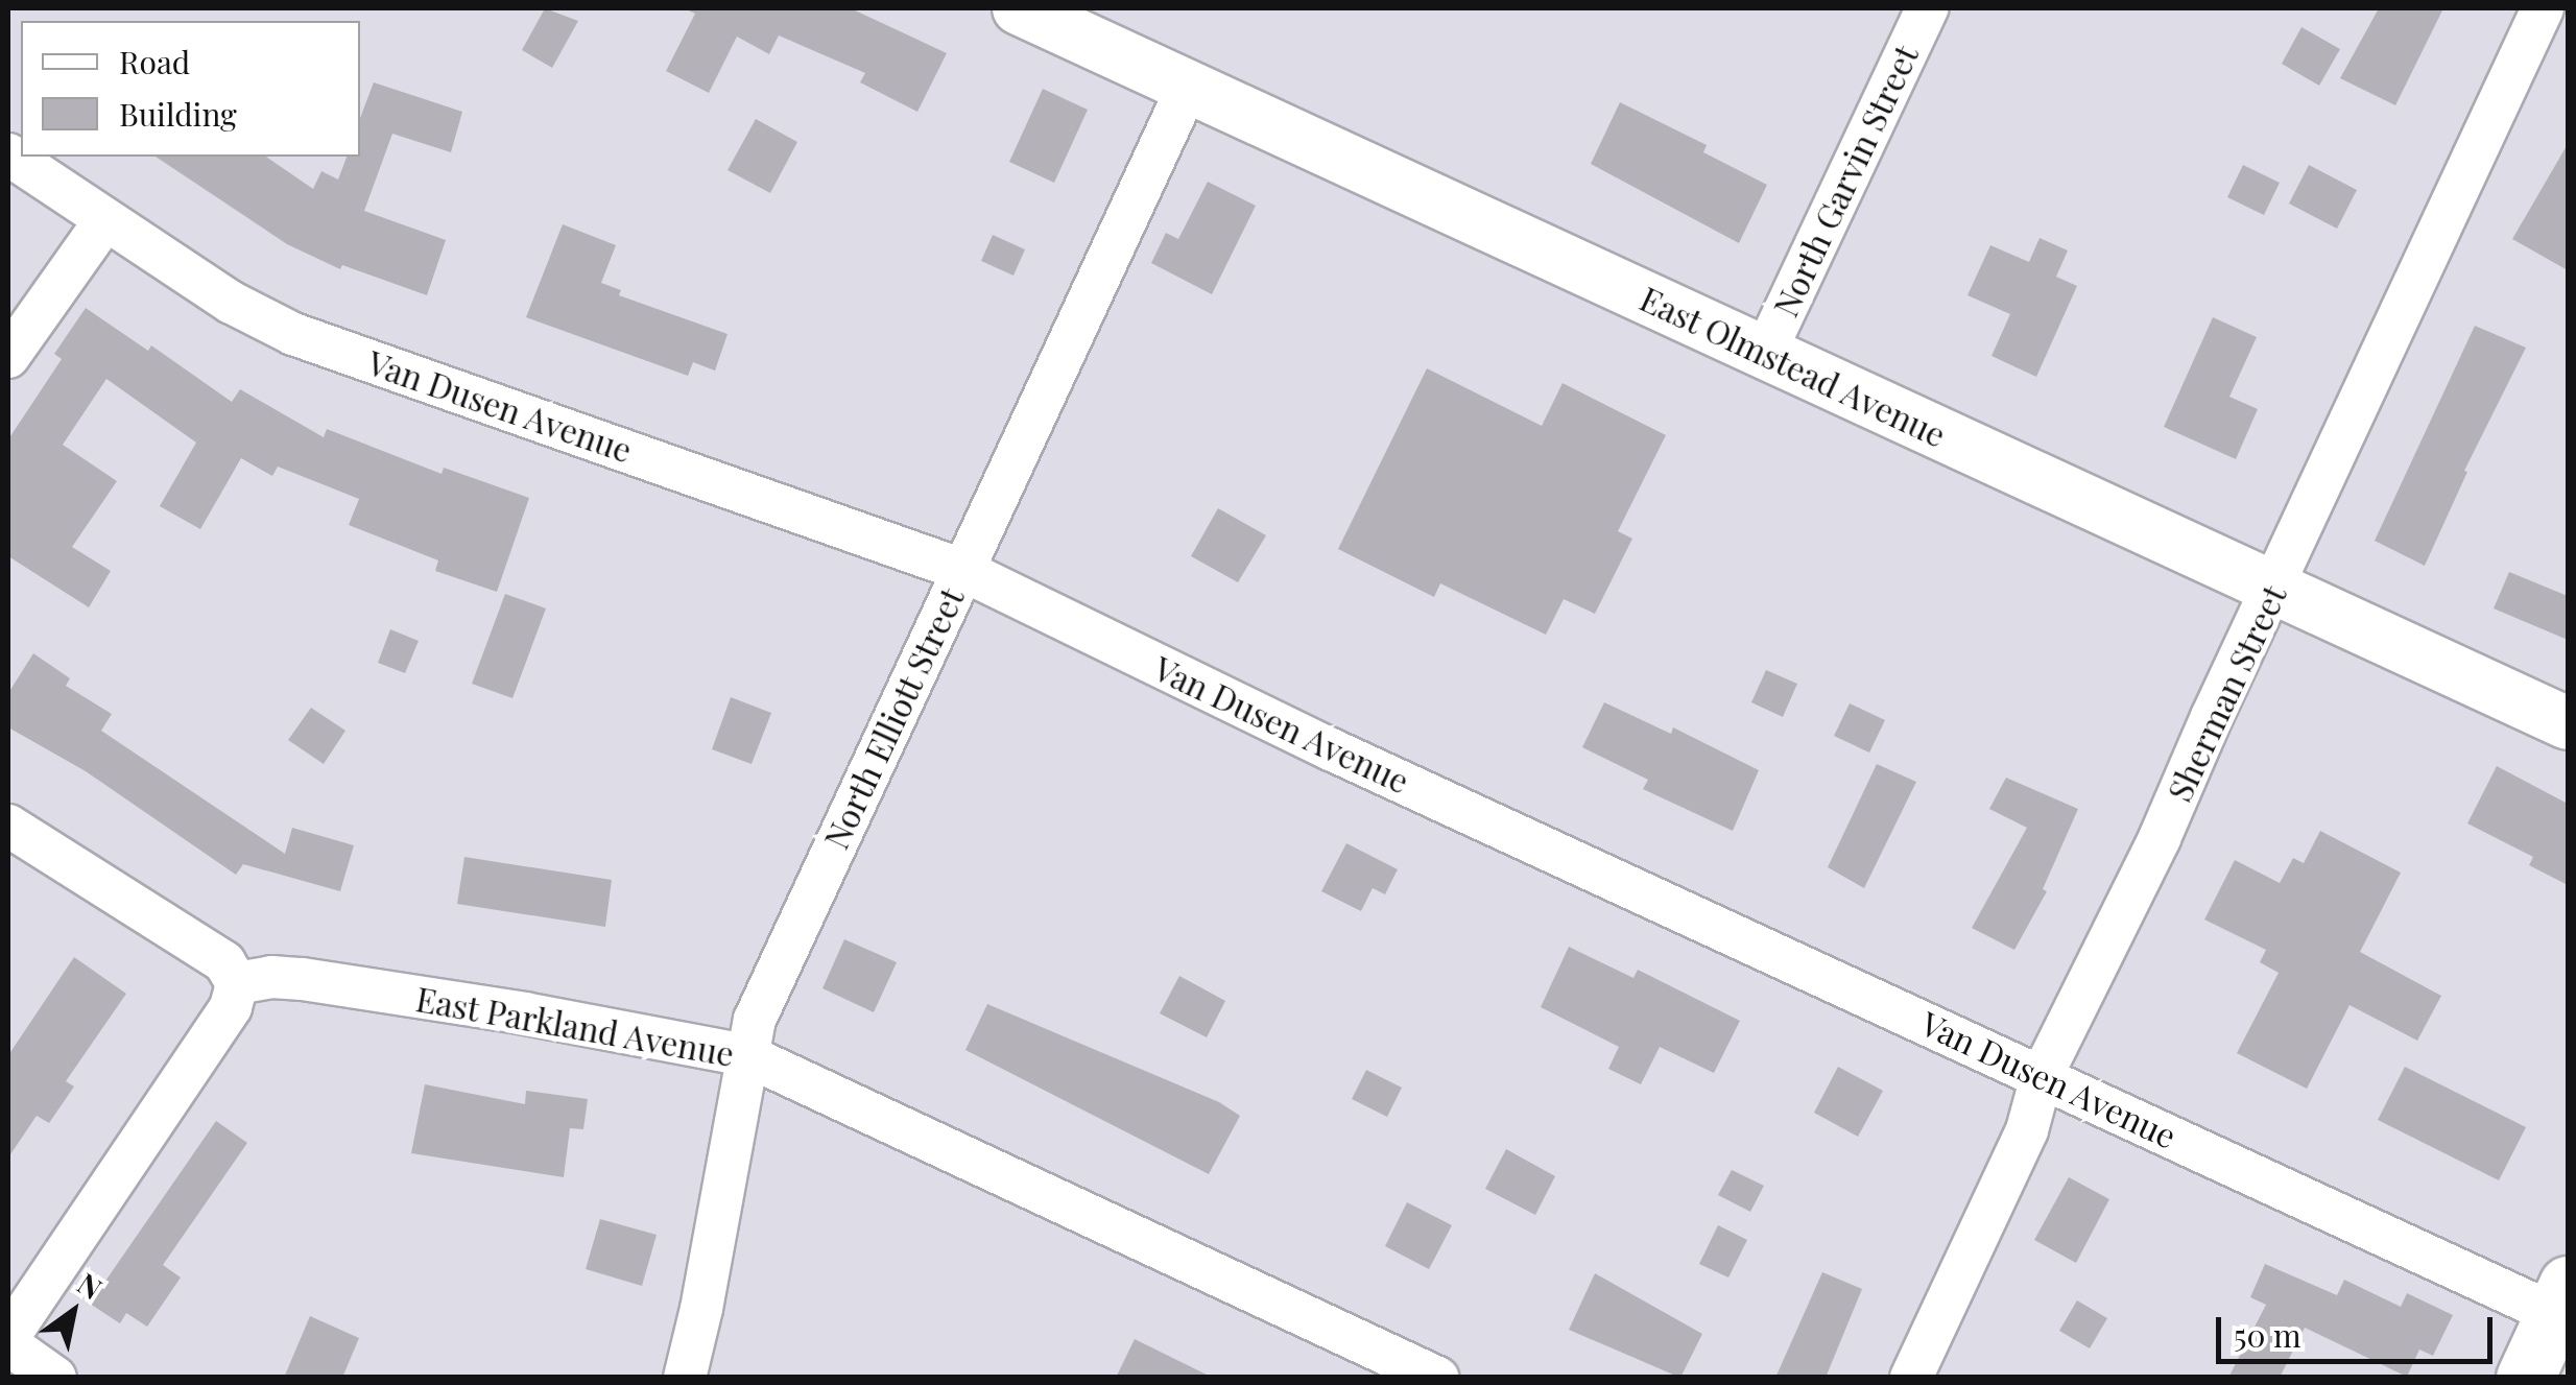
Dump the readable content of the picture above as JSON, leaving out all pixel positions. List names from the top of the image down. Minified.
{"streets":{"street":["North Garvin Street","East Olmstead Avenue","Van Dusen Avenue","Sherman Street","North Elliott Street","East Parkland Avenue"]},"crossings":[["North Garvin Street","East Olmstead Avenue"],["East Olmstead Avenue","Sherman Street"],["East Olmstead Avenue","North Elliott Street"],["Van Dusen Avenue","Sherman Street"],["Van Dusen Avenue","North Elliott Street"],["North Elliott Street","East Parkland Avenue"]],"legend":["Road","Building"],"scale_bar":"50 m","north":"top right"}
